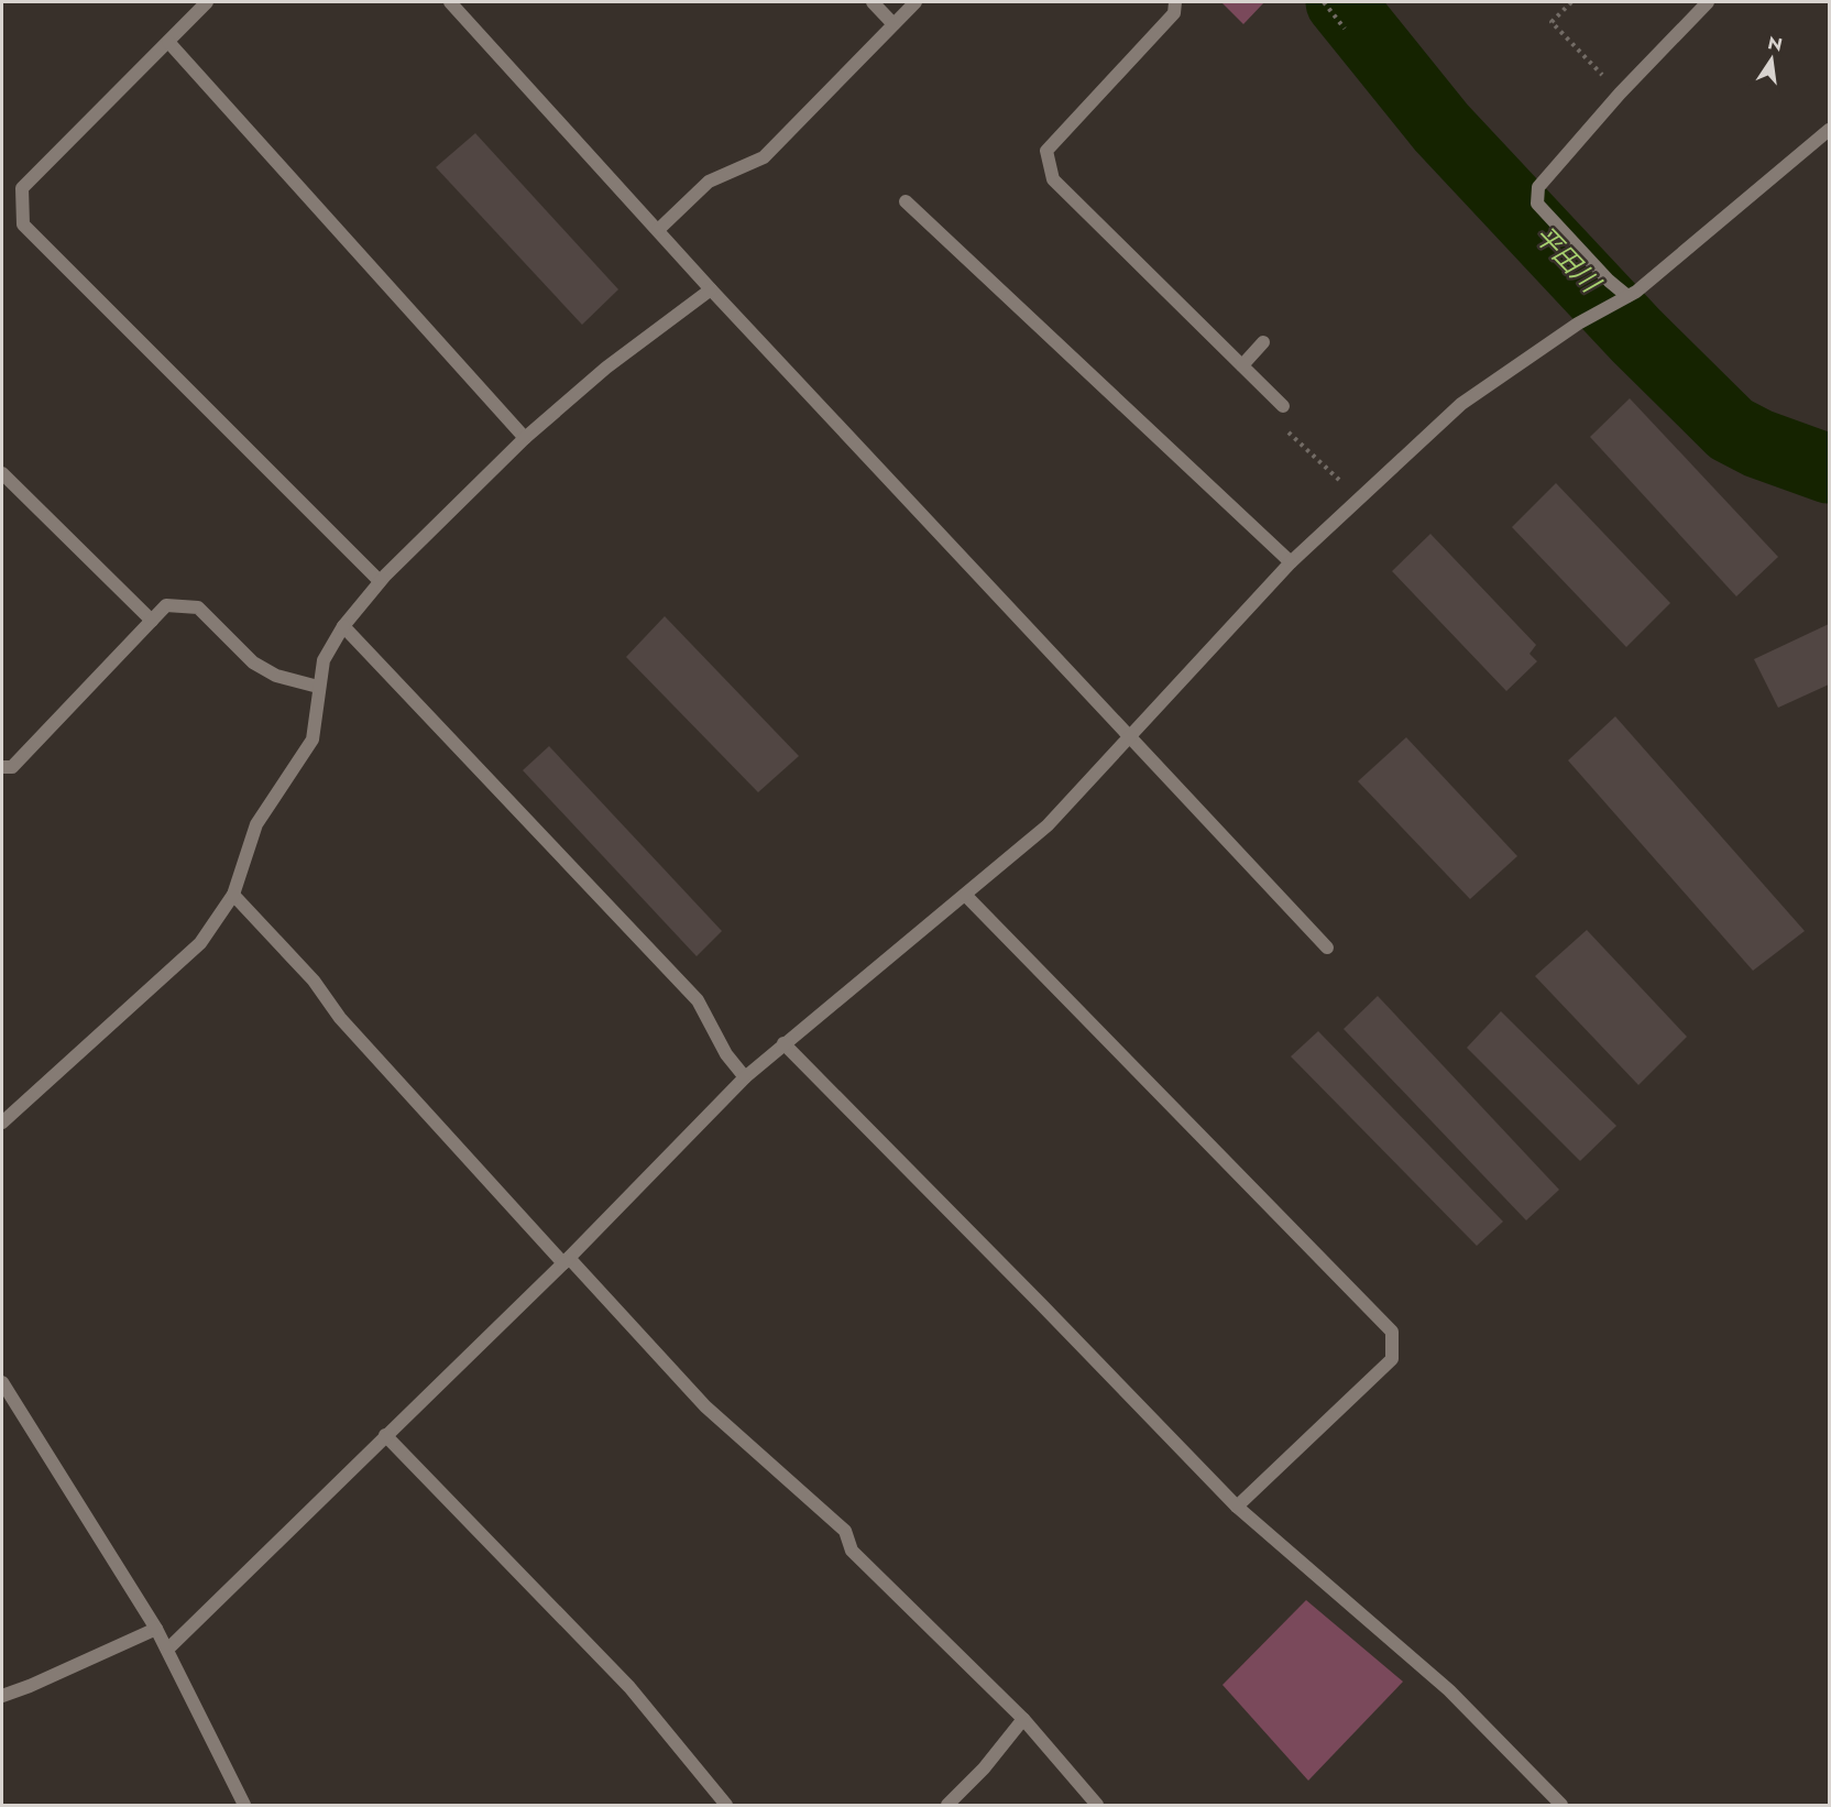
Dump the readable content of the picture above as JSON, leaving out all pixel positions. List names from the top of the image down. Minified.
{"water":["平田川"],"north":"top"}
